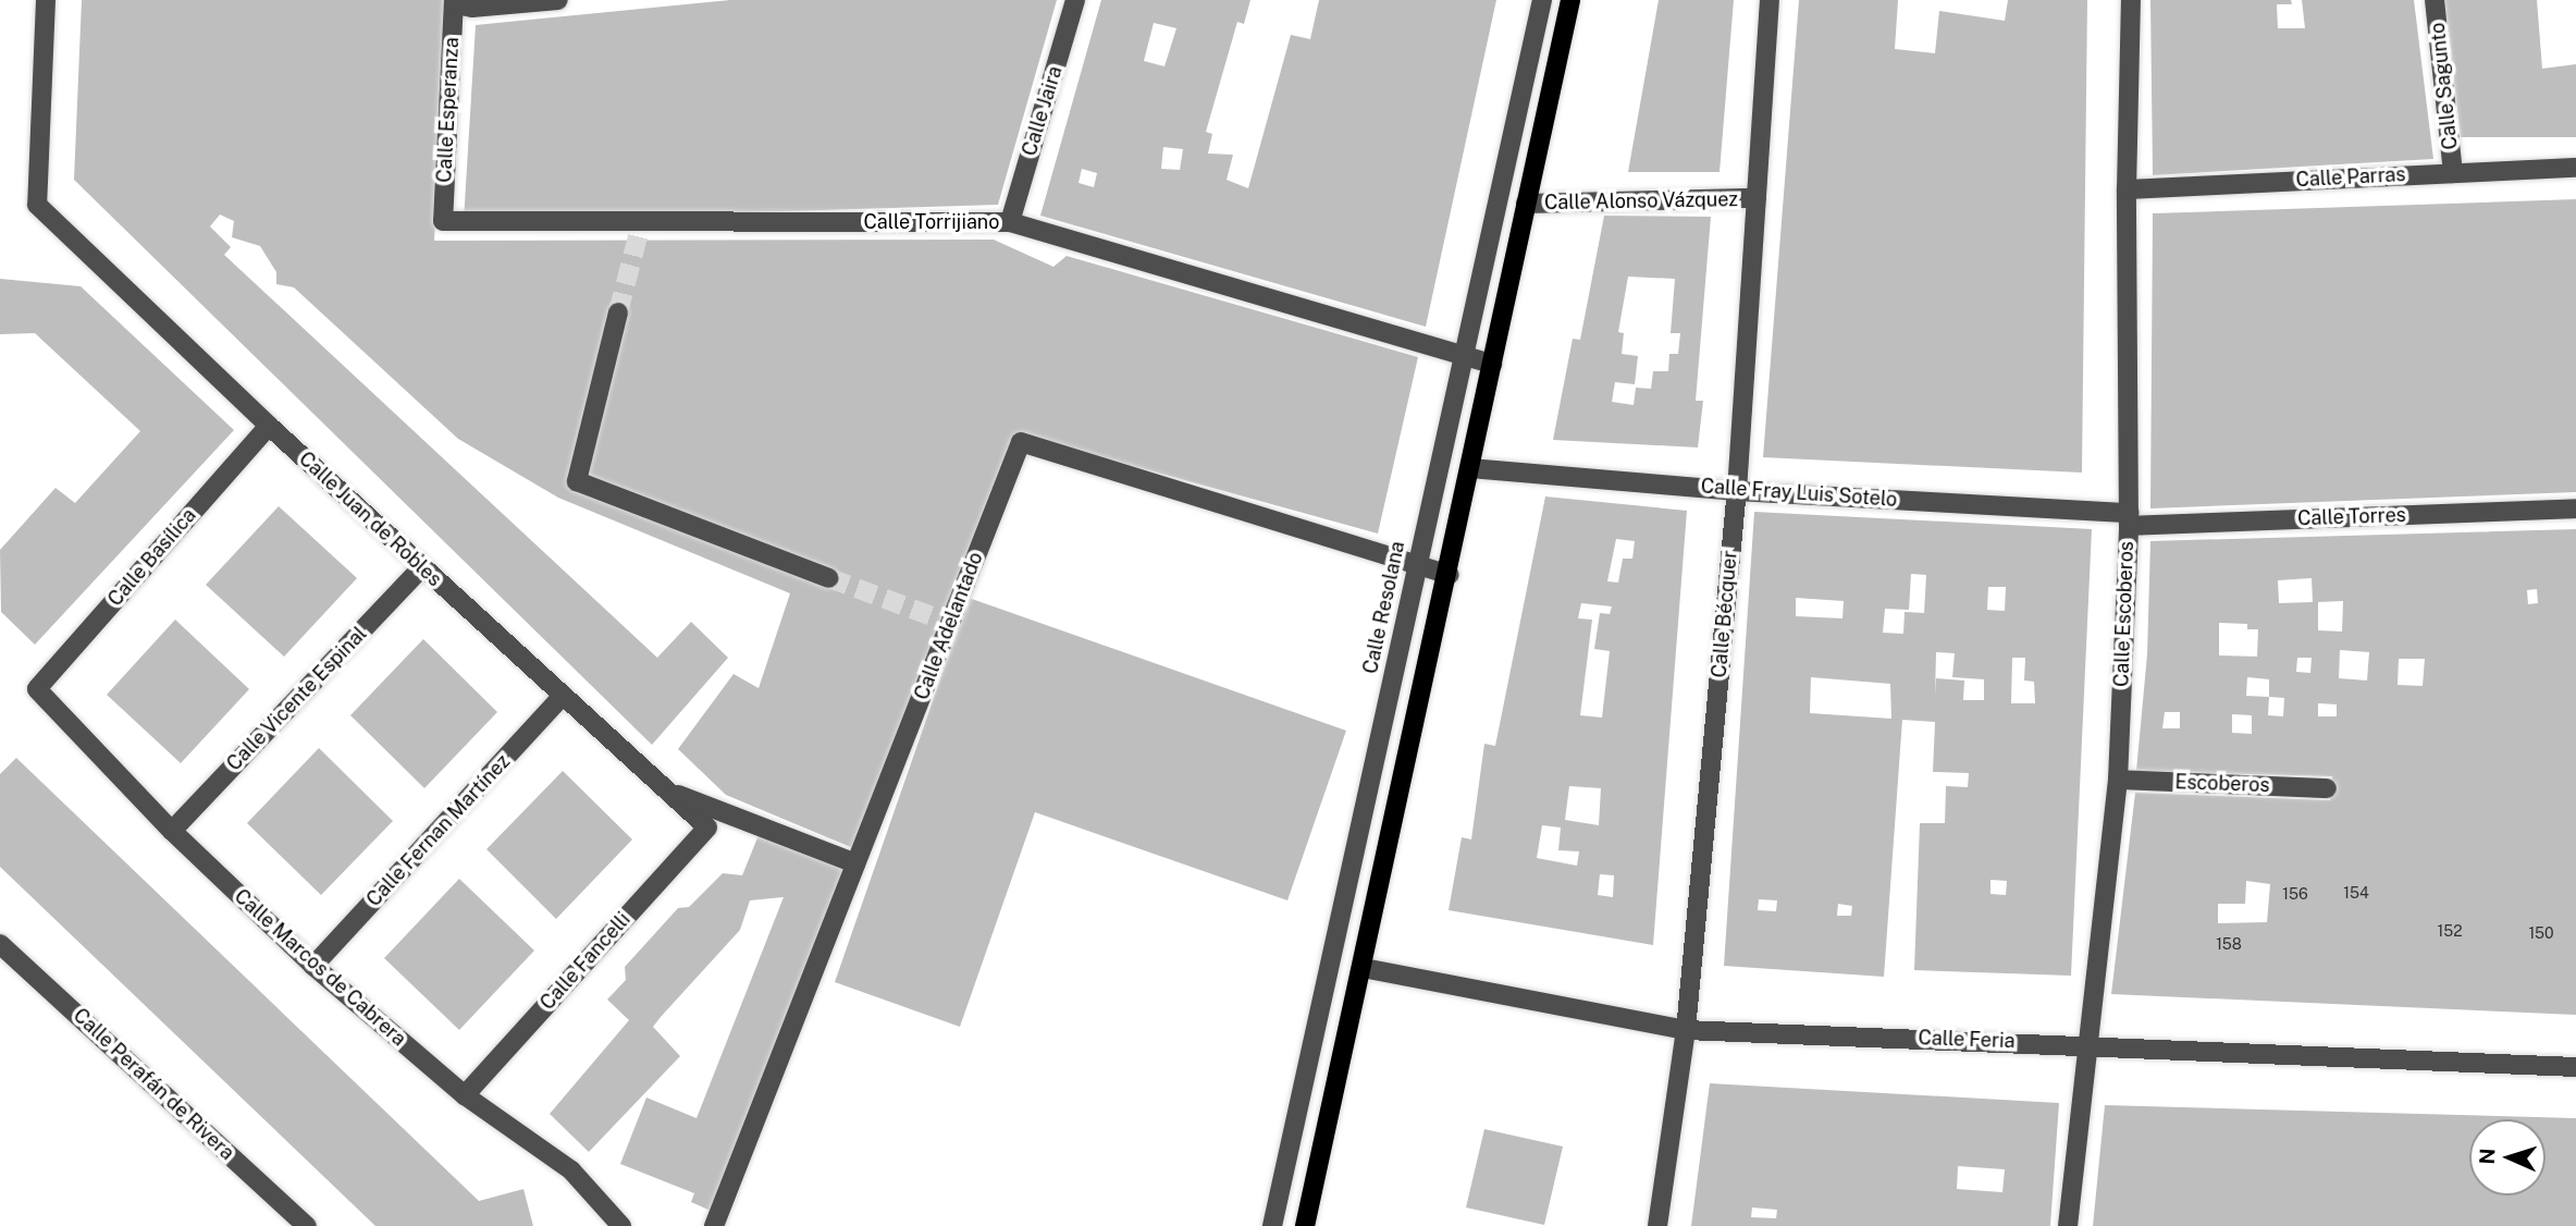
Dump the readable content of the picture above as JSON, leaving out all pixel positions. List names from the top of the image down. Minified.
{"streets":{"street":["Calle Sagunto","Calle Esperanza","Calle Jaira","Calle Parras","Calle Alonso Vázquez","Calle Torrijiano","Calle Fray Luis Sotelo","Calle Torres","Calle Juan de Robles","Calle Basílica","Calle Resolana","Calle Bécquer","Calle Escoberos","Calle Adelantado","Calle Vicente Espinal","Escoberos","Calle Fernan Martínez","Calle Fancelli","Calle Marcos de Cabrera","Calle Feria","Calle Perafán de Rivera"]},"crossings":[["Calle Sagunto","Calle Parras"],["Calle Esperanza","Calle Torrijiano"],["Calle Jaira","Calle Torrijiano"],["Calle Parras","Calle Escoberos"],["Calle Alonso Vázquez","Calle Bécquer"],["Calle Torrijiano","Calle Resolana"],["Calle Fray Luis Sotelo","Calle Torres"],["Calle Fray Luis Sotelo","Calle Bécquer"],["Calle Fray Luis Sotelo","Calle Escoberos"],["Calle Torres","Calle Escoberos"],["Calle Juan de Robles","Calle Basílica"],["Calle Juan de Robles","Calle Vicente Espinal"],["Calle Juan de Robles","Calle Fernan Martínez"],["Calle Juan de Robles","Calle Fancelli"],["Calle Basílica","Calle Marcos de Cabrera"],["Calle Resolana","Calle Adelantado"],["Calle Bécquer","Calle Feria"],["Calle Escoberos","Escoberos"],["Calle Escoberos","Calle Feria"],["Calle Vicente Espinal","Calle Marcos de Cabrera"],["Calle Fernan Martínez","Calle Marcos de Cabrera"],["Calle Fancelli","Calle Marcos de Cabrera"]],"house_numbers":["154","156","152","150","158"],"north":"left"}
